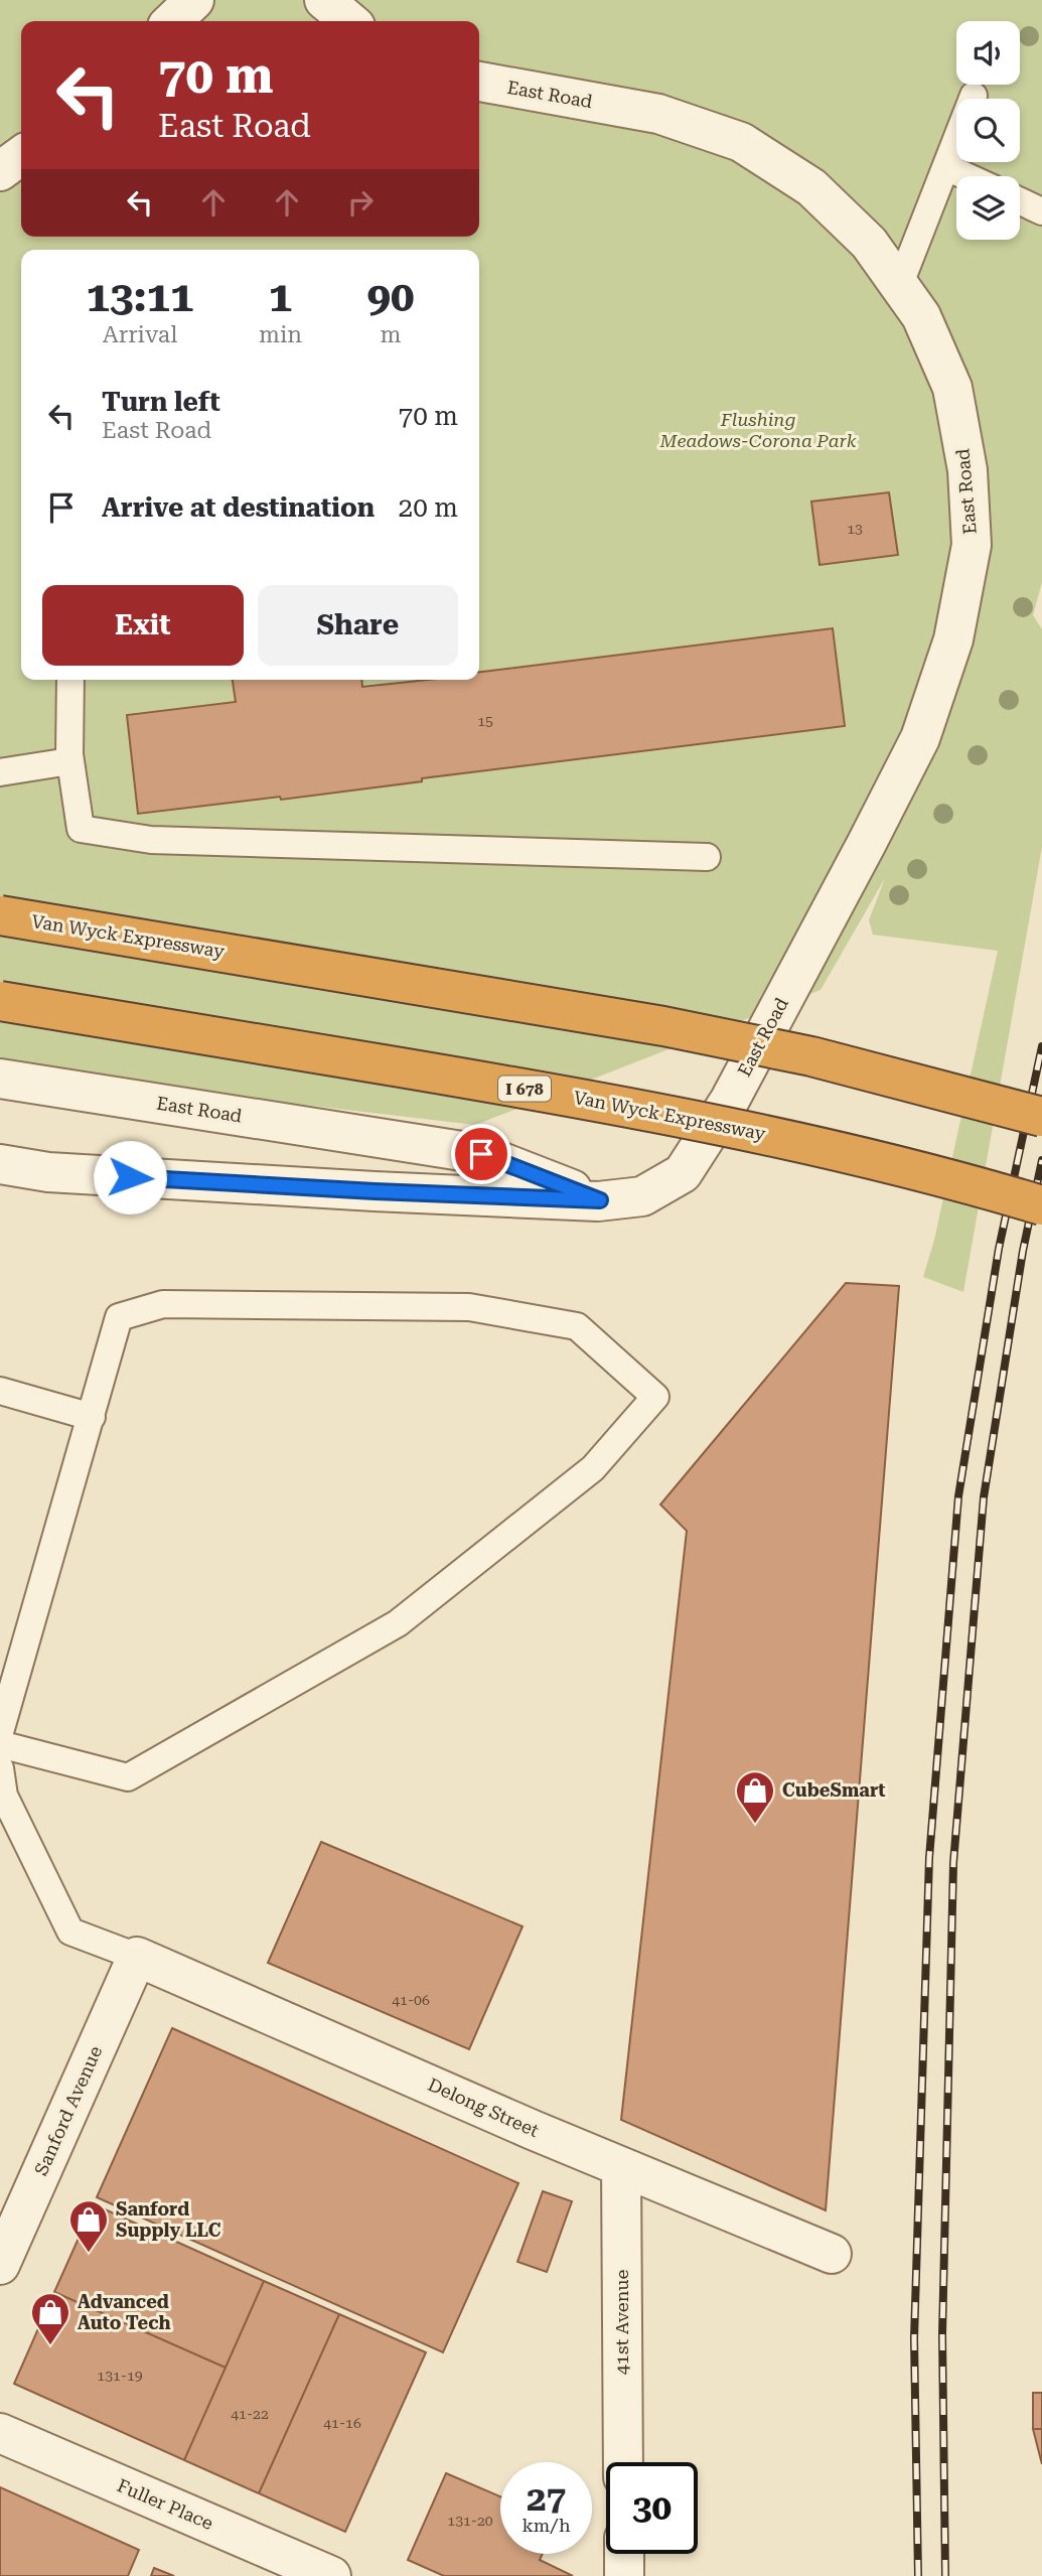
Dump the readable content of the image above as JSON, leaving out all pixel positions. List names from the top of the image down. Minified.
{"streets":{"highway":["Van Wyck Expressway","I 678"],"street":["East Road","Delong Street","Sanford Avenue","41st Avenue","Fuller Place"]},"crossings":[["Delong Street","Sanford Avenue"],["Delong Street","41st Avenue"]],"parks":["Flushing Meadows-Corona Park"],"places":{"shop":["CubeSmart","Sanford Supply LLC","Advanced Auto Tech"]},"house_numbers":["13","15","41-06","131-19","41-22","41-16","131-20"],"page":{"turn":["70 m","East Road"],"eta":["13:11","Arrival","1","min","90","m"],"list":[{"name":"Turn left","note":"East Road","value":"70 m"},{"name":"Arrive at destination","value":"20 m"}],"buttons":["Exit","Share"],"speed":"27 km/h","limit":"30"}}
